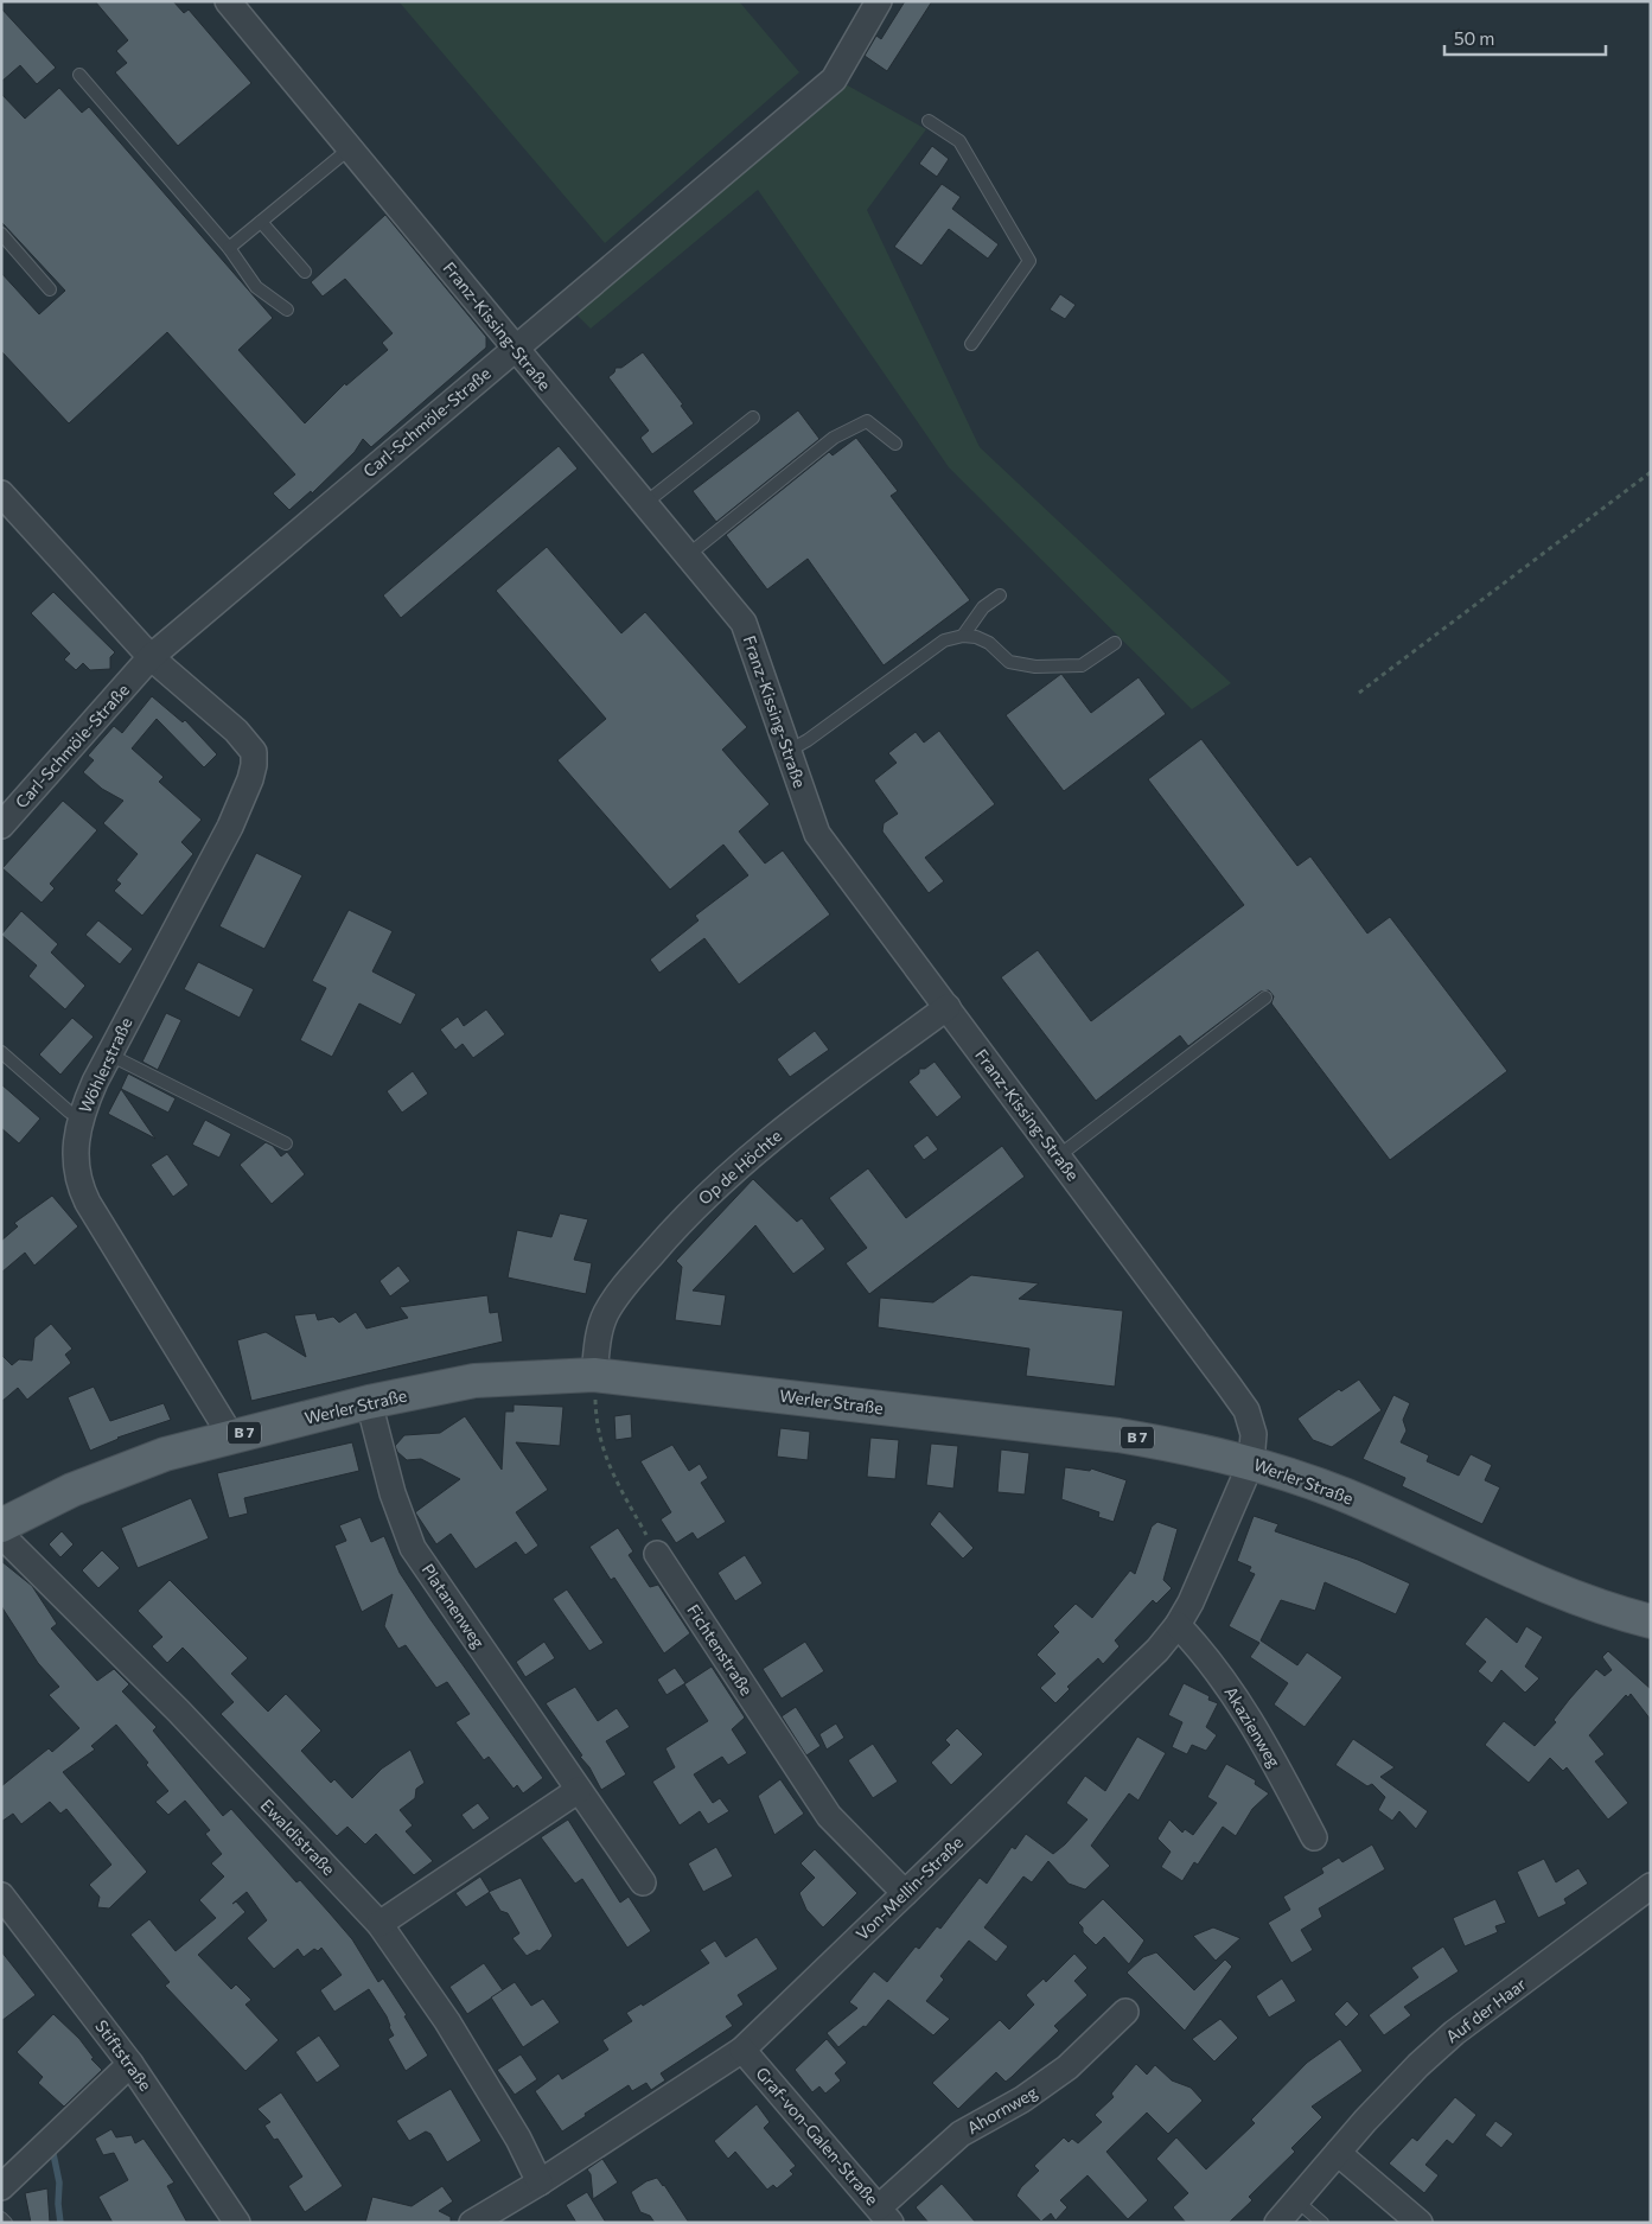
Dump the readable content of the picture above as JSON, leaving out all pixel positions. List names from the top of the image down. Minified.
{"streets":{"main road":["Werler Straße","B 7"],"street":["Franz-Kissing-Straße","Carl-Schmöle-Straße","Wöhlerstraße","Op de Höchte","Platanenweg","Fichtenstraße","Akazienweg","Ewaldistraße","Von-Mellin-Straße","Auf der Haar","Stiftstraße","Ahornweg","Graf-von-Galen-Straße"]},"crossings":[["Franz-Kissing-Straße","Carl-Schmöle-Straße"],["Franz-Kissing-Straße","Op de Höchte"],["Franz-Kissing-Straße","Werler Straße"],["Franz-Kissing-Straße","Von-Mellin-Straße"],["Carl-Schmöle-Straße","Wöhlerstraße"],["Wöhlerstraße","Werler Straße"],["Op de Höchte","Werler Straße"],["Werler Straße","Platanenweg"],["Werler Straße","Von-Mellin-Straße"],["Fichtenstraße","Von-Mellin-Straße"],["Akazienweg","Von-Mellin-Straße"],["Ewaldistraße","Von-Mellin-Straße"],["Von-Mellin-Straße","Graf-von-Galen-Straße"],["Ahornweg","Graf-von-Galen-Straße"]],"scale_bar":"50 m"}
